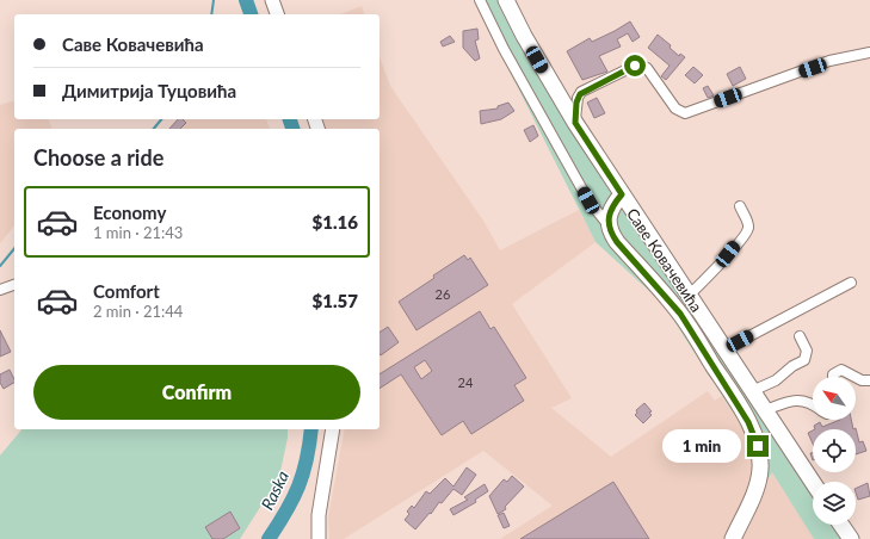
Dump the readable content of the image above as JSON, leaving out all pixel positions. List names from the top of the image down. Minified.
{"streets":{"main road":["Саве Ковачевића"]},"water":["Raska"],"house_numbers":["26","24"],"north":"top left","page":{"banner":["Саве Ковачевића","Димитрија Туцовића"],"heading":"Choose a ride","list":[{"name":"Economy","note":"1 min · 21:43","value":"$1.16"},{"name":"Comfort","note":"2 min · 21:44","value":"$1.57"}],"buttons":"Confirm","bubble":"1 min"}}
